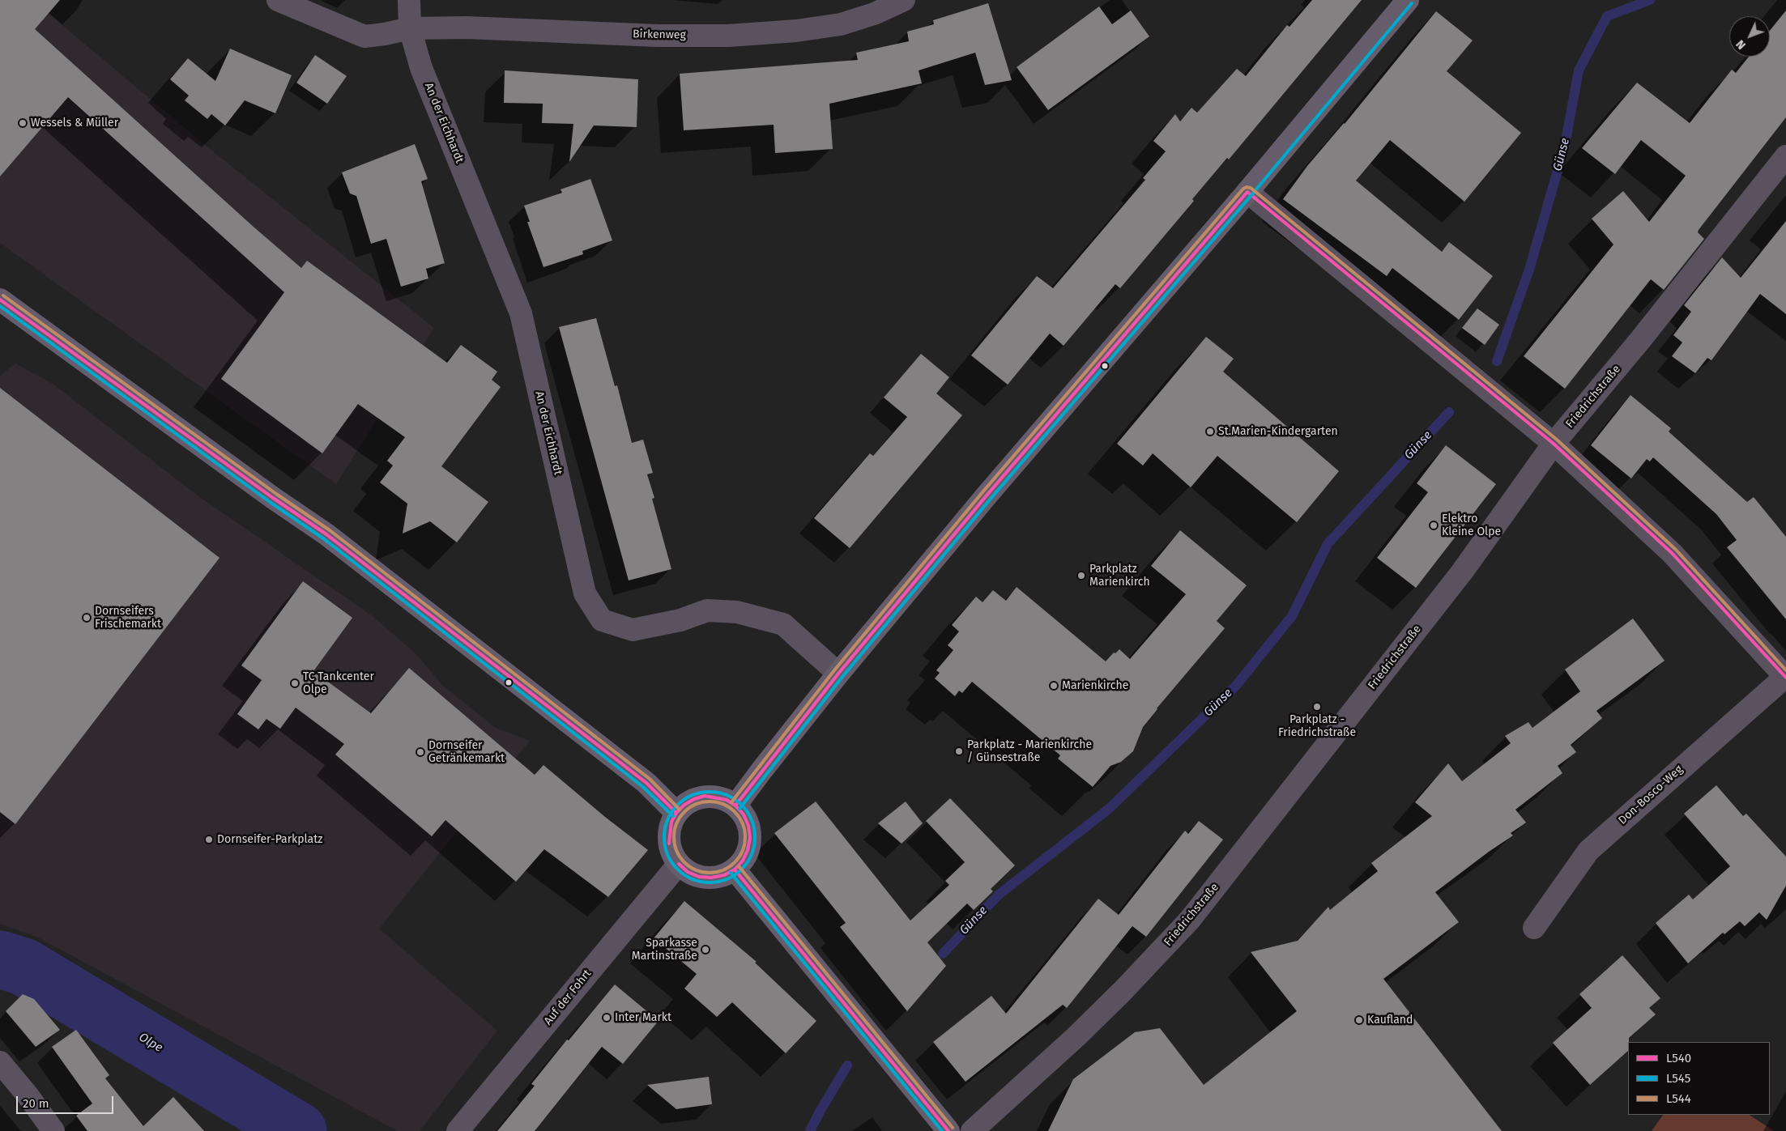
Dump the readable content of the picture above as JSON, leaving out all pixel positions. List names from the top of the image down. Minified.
{"streets":{"street":["Birkenweg","An der Eichhardt","Friedrichstraße","Don-Bosco-Weg","Auf der Fohrt"]},"crossings":[["Birkenweg","An der Eichhardt"]],"water":["Günse","Olpe"],"places":["Wessels & Müller","St.Marien-Kindergarten","Elektro Kleine Olpe","Parkplatz Marienkirch","Dornseifers Frischemarkt","TC Tankcenter Olpe","Marienkirche","Parkplatz - Friedrichstraße","Parkplatz - Marienkirche / Günsestraße","Dornseifer Getränkemarkt","Dornseifer-Parkplatz","Sparkasse Martinstraße","Inter Markt","Kaufland"],"lines":["transit line L545","transit line L544","transit line L540"],"legend":["L540","L545","L544"],"scale_bar":"20 m","north":"bottom left"}
